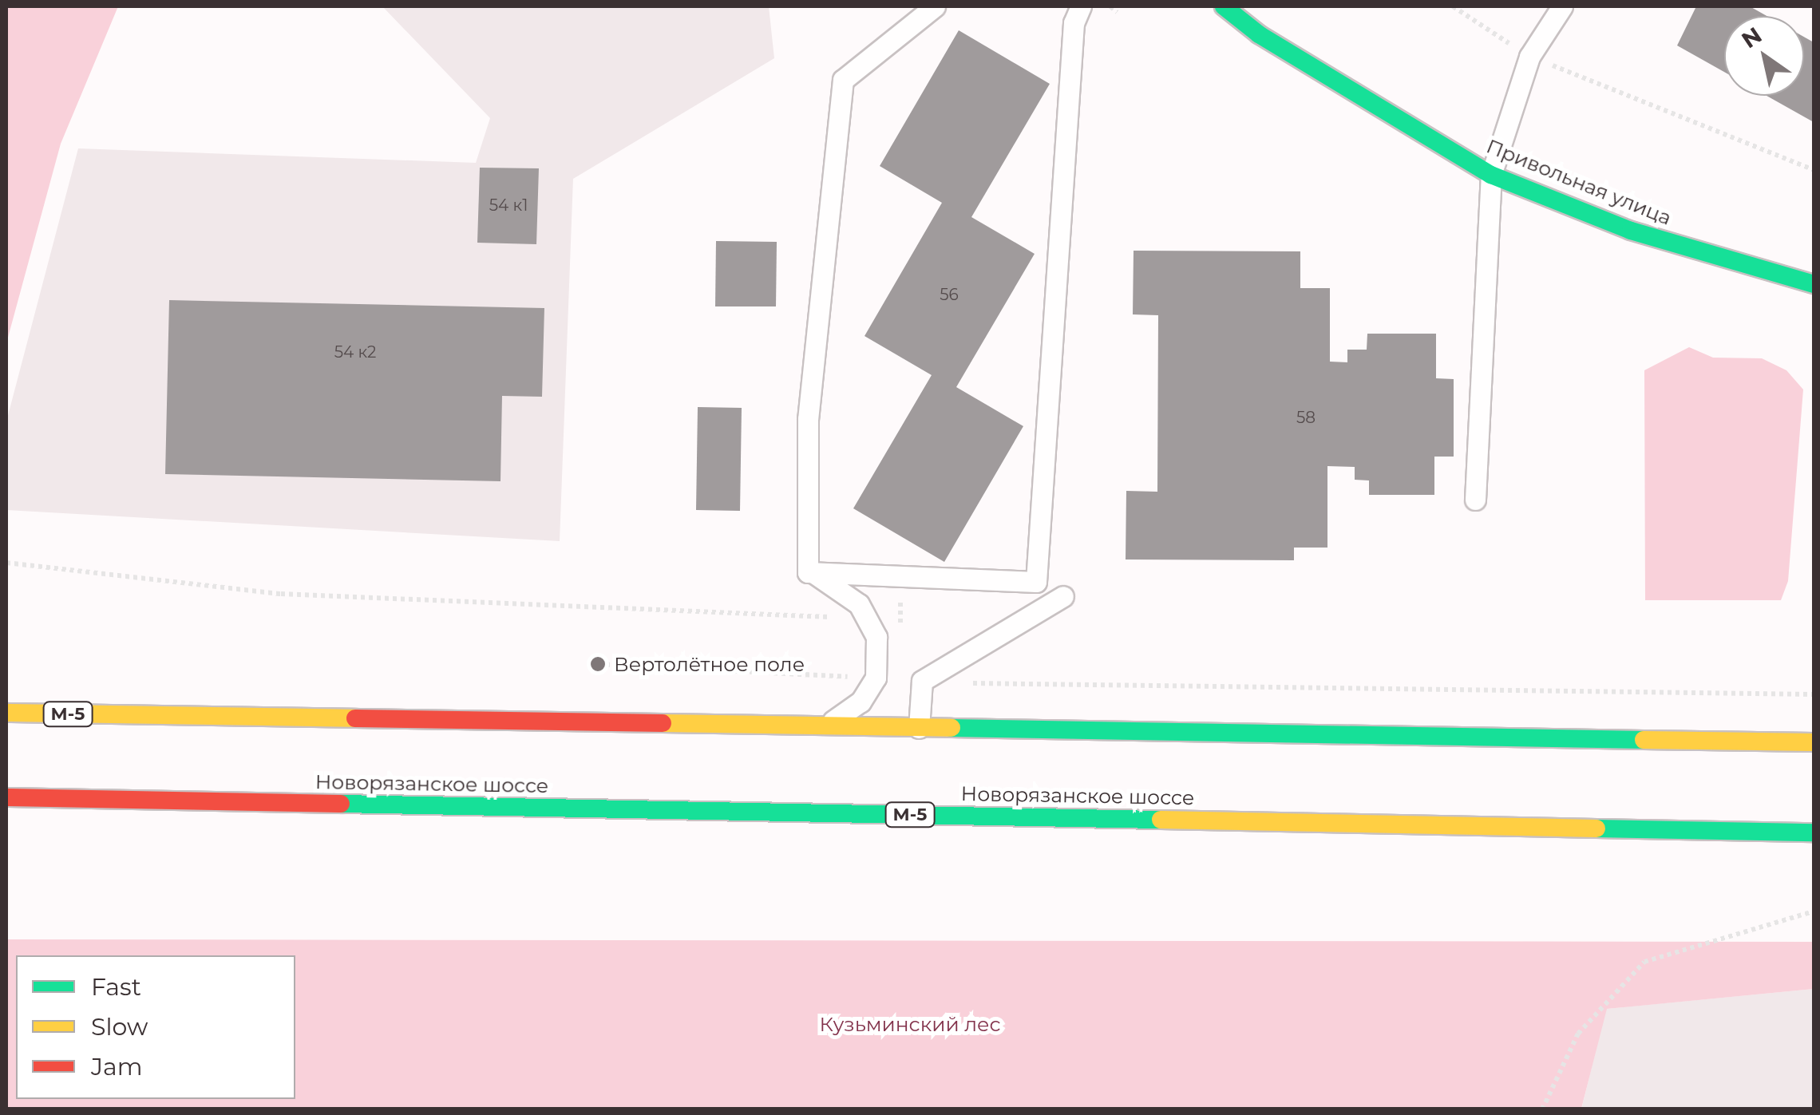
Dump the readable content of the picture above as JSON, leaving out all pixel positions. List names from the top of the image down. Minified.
{"streets":{"main road":["Привольная улица","М-5","Новорязанское шоссе"]},"parks":["Кузьминский лес"],"places":["Вертолётное поле"],"house_numbers":["54 к1","56","54 к2","58"],"legend":["Fast","Slow","Jam"],"north":"top left"}
